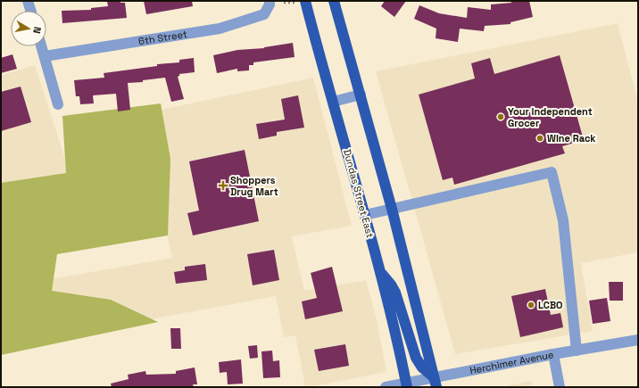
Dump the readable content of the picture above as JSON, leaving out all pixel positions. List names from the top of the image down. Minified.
{"streets":{"main road":["Dundas Street East"],"street":["6th Street","Herchimer Avenue"]},"crossings":[["Dundas Street East","Herchimer Avenue"]],"places":{"other":["Your Independent Grocer","Wine Rack","LCBO"],"health":["Shoppers Drug Mart"]},"north":"right"}
